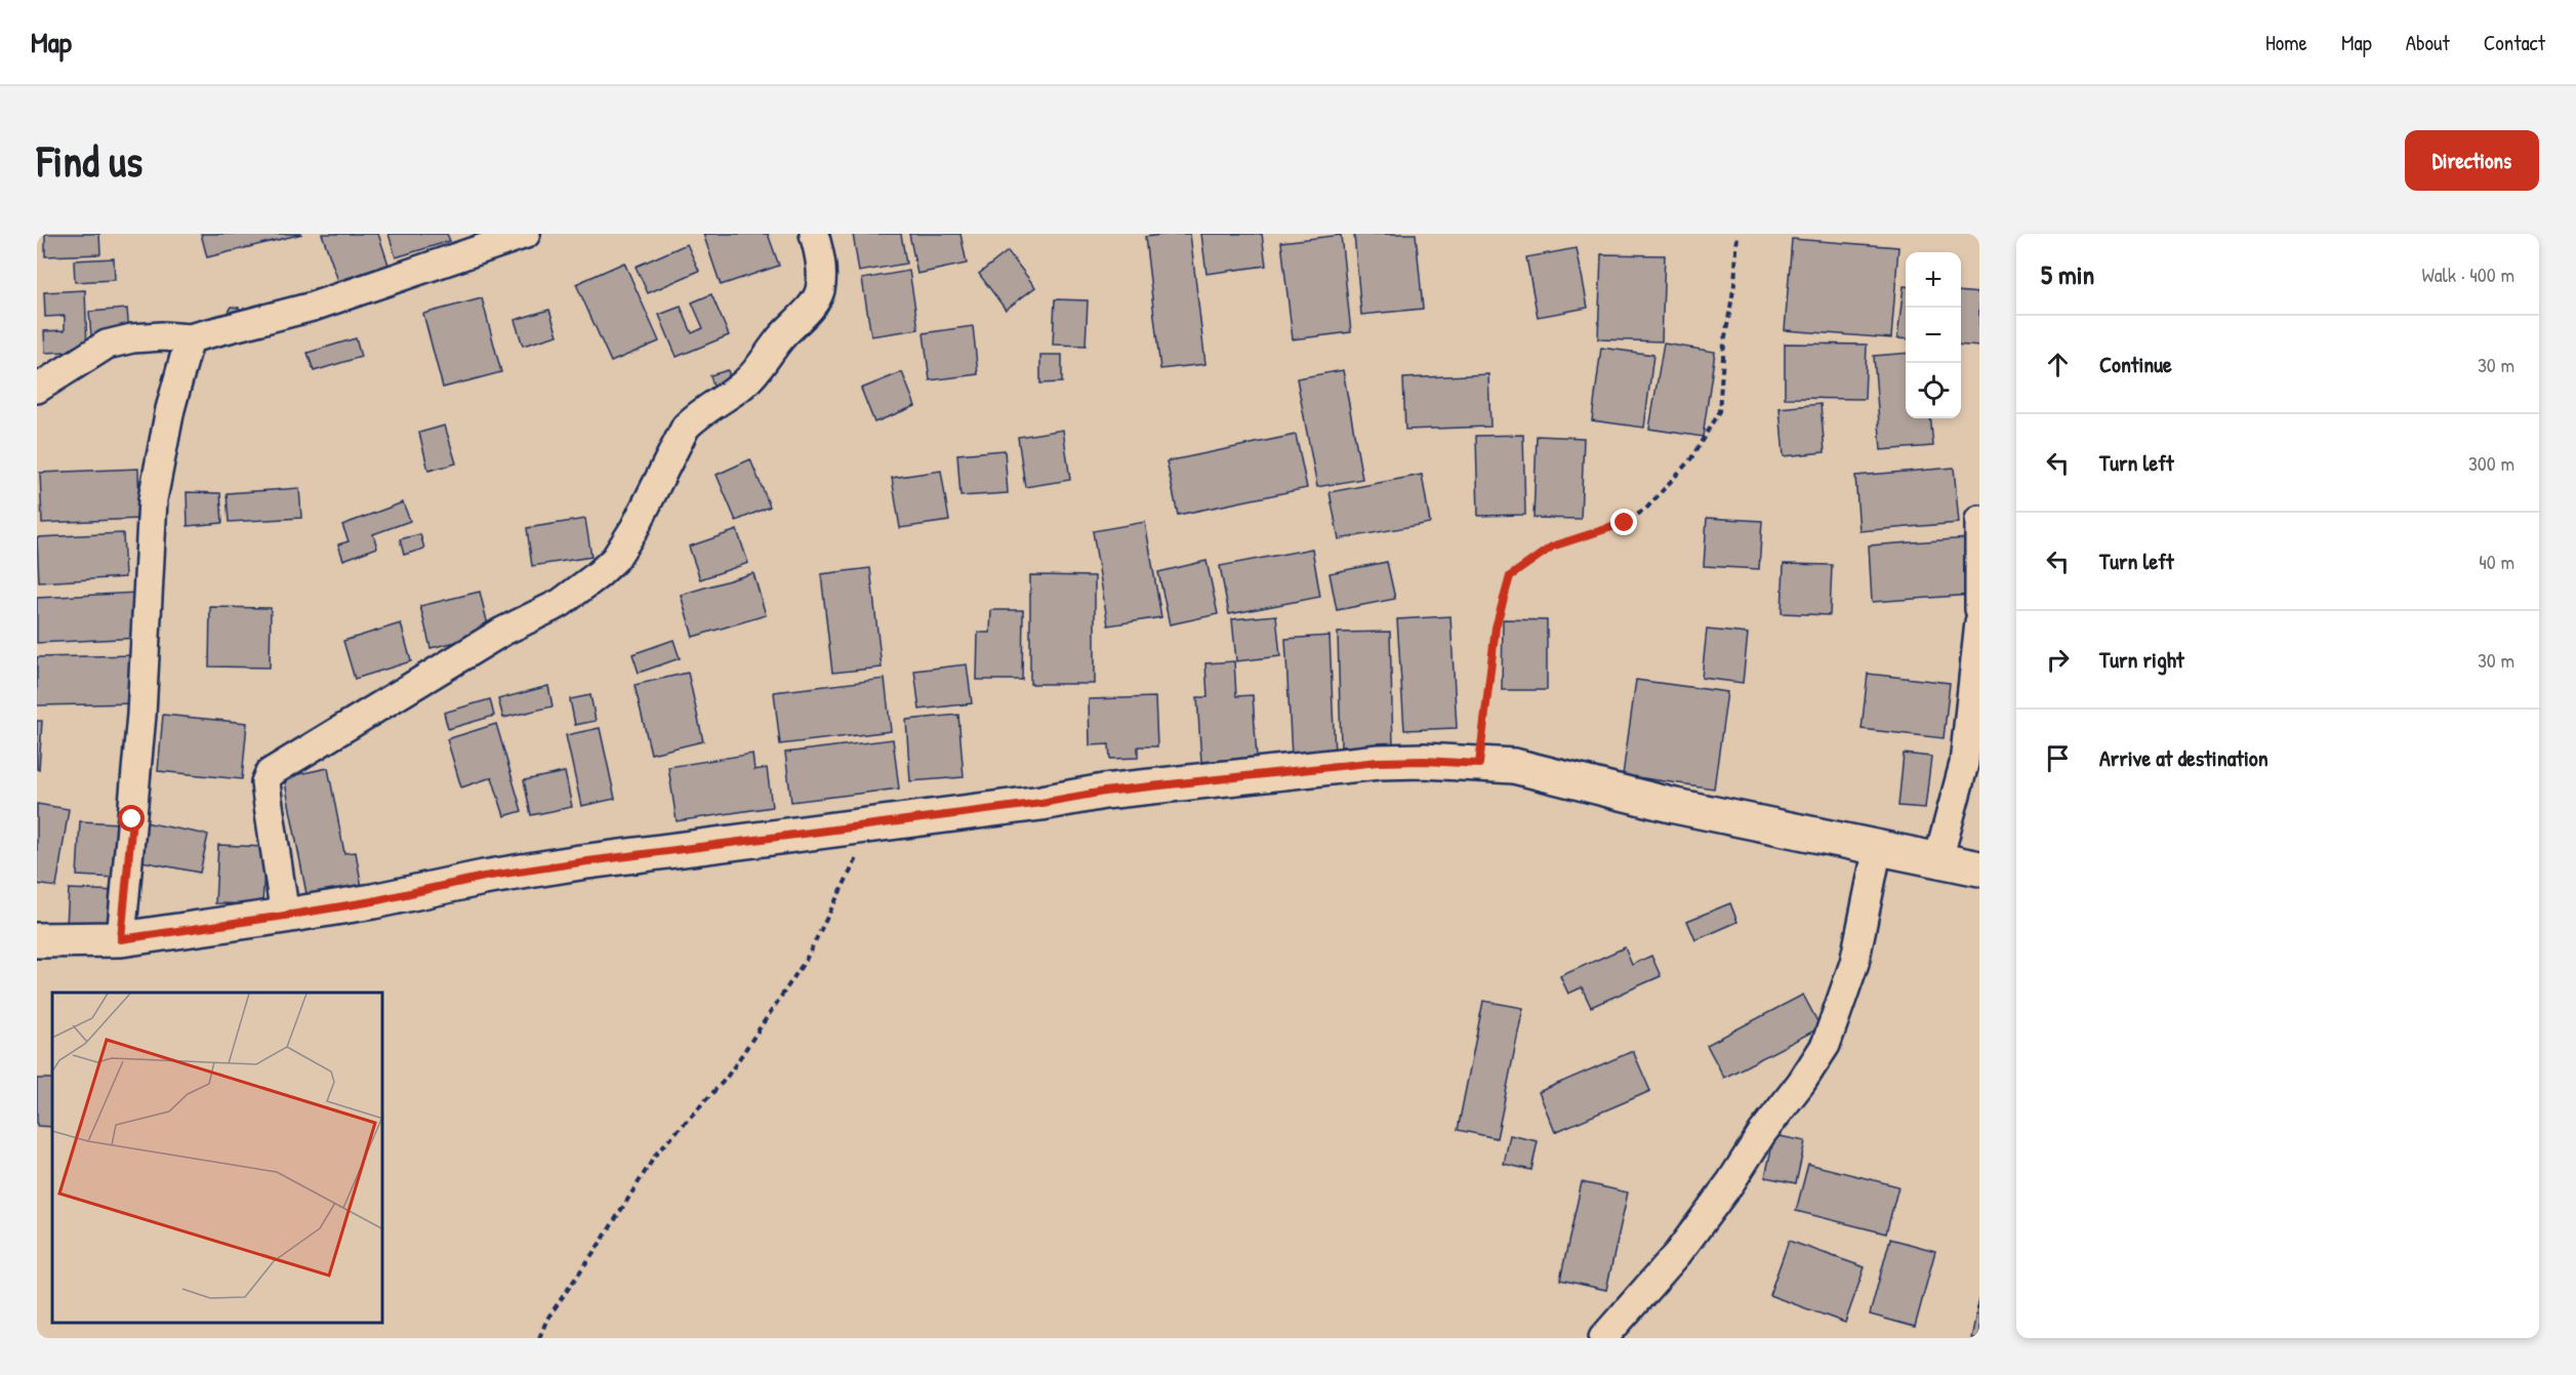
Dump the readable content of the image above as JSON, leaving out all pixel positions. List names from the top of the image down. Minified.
{"page":{"header":"Map","nav":["Home","Map","About","Contact"],"buttons":"Directions","title":"Find us","heading":["5 min","Walk · 400 m"],"map_buttons":["+","−"],"list":[["Continue","30 m"],["Turn left","300 m"],["Turn left","40 m"],["Turn right","30 m"],"Arrive at destination"]}}
